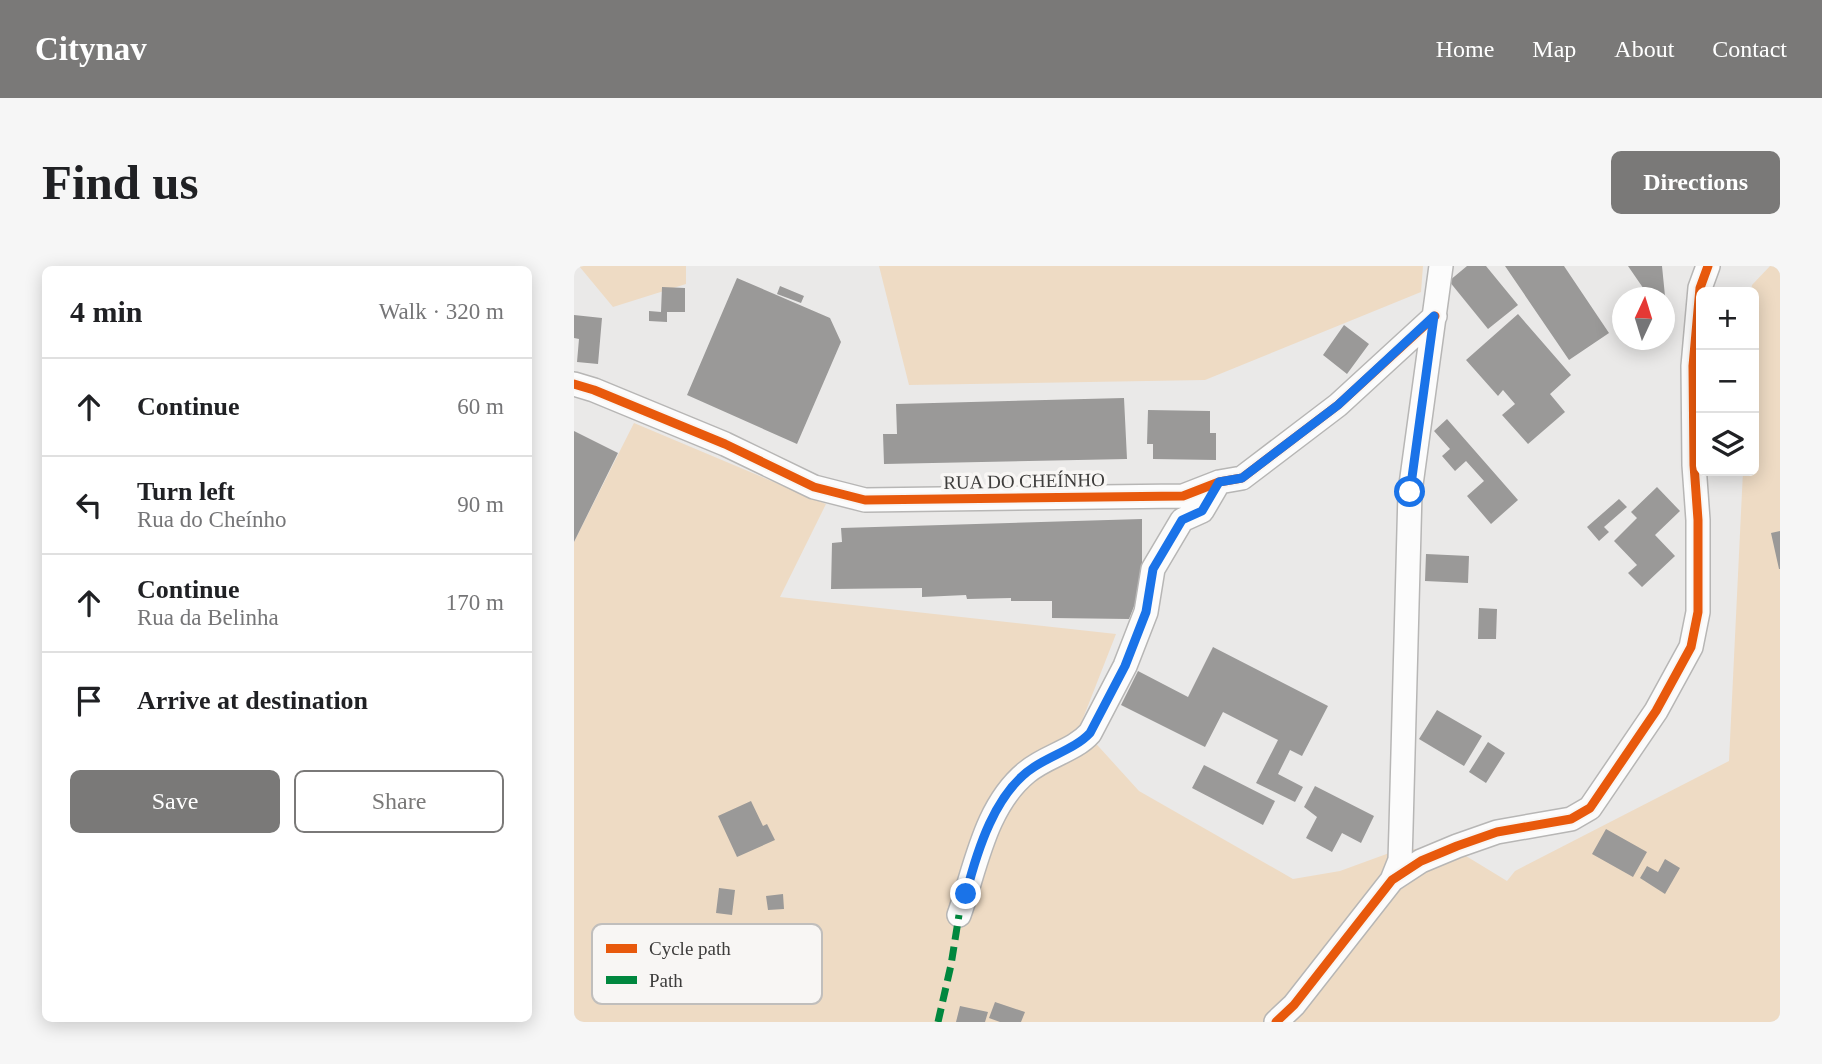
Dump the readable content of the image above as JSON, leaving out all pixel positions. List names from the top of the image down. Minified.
{"streets":{"street":["RUA DO CHEÍNHO"]},"legend":["Cycle path","Path"],"north":"top","page":{"header":"Citynav","nav":["Home","Map","About","Contact"],"buttons":["Directions",["Save","Share"]],"title":"Find us","heading":["4 min","Walk · 320 m"],"map_buttons":["+","−"],"list":[["Continue","60 m"],["Turn left","Rua do Cheínho","90 m"],["Continue","Rua da Belinha","170 m"],"Arrive at destination"]}}
